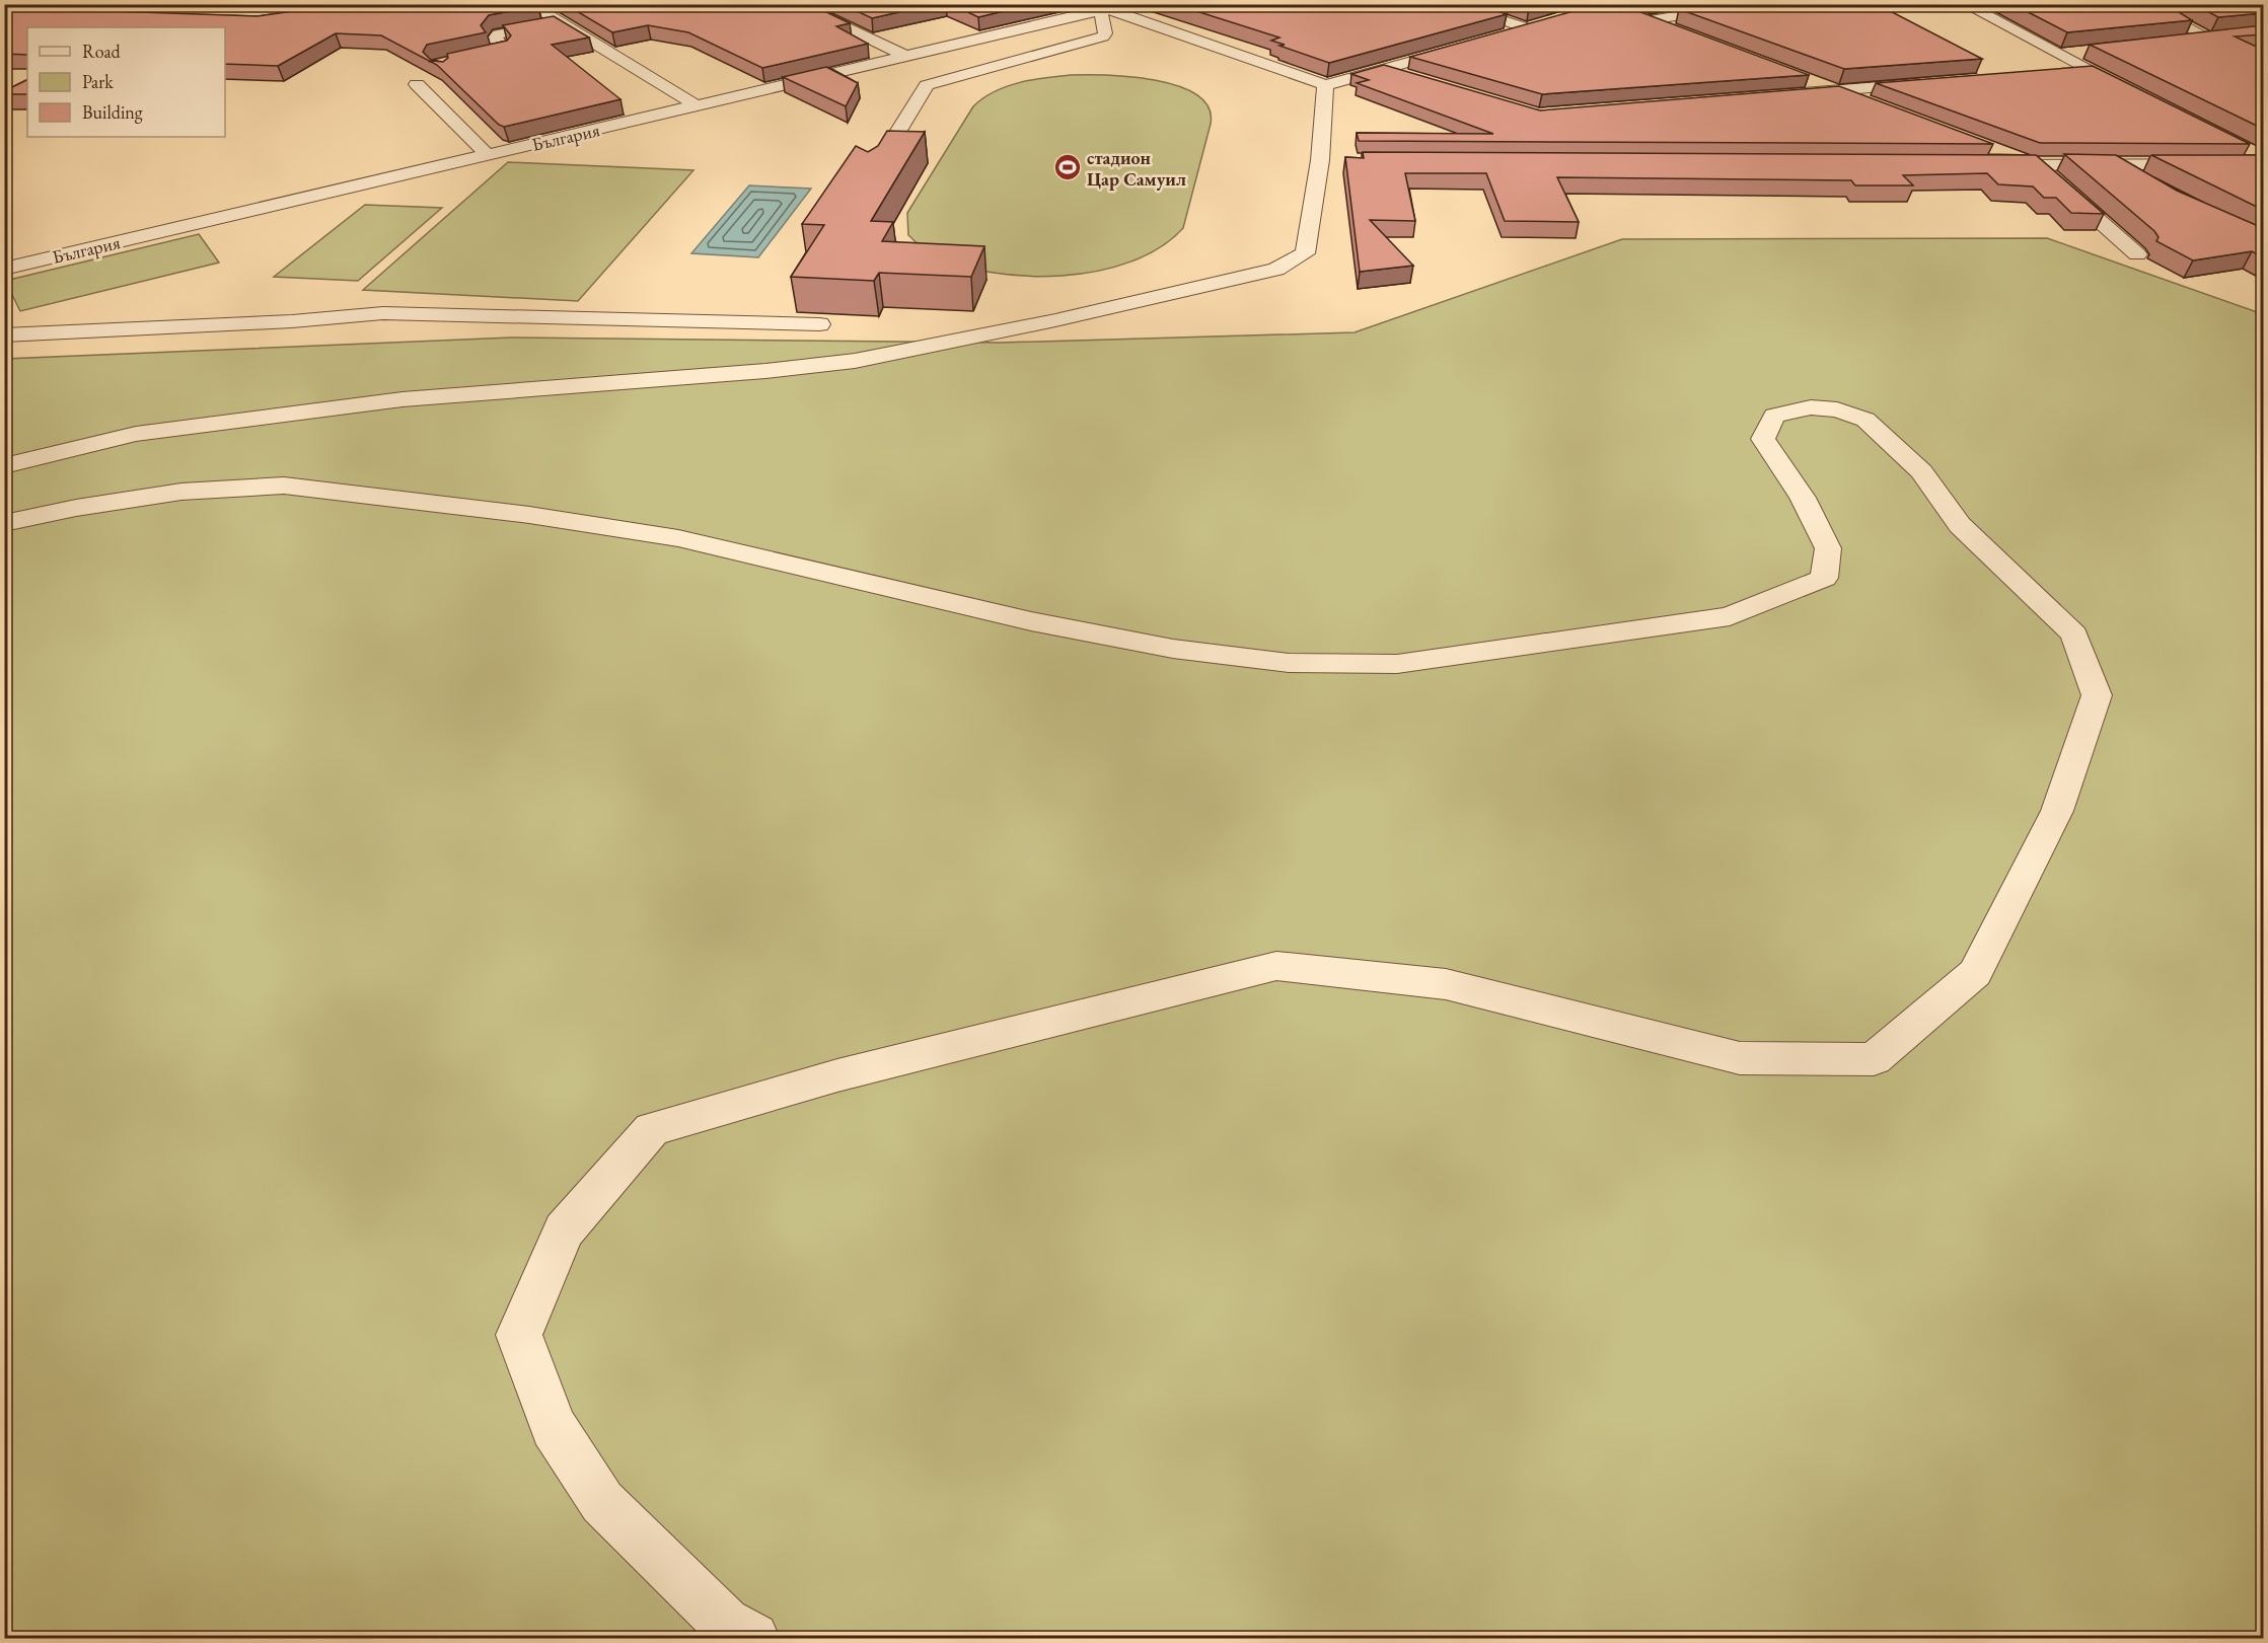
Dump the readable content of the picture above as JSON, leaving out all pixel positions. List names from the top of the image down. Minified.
{"streets":{"street":["България"]},"places":{"sports":["стадион Цар Самуил"]},"legend":["Road","Park","Building"]}
